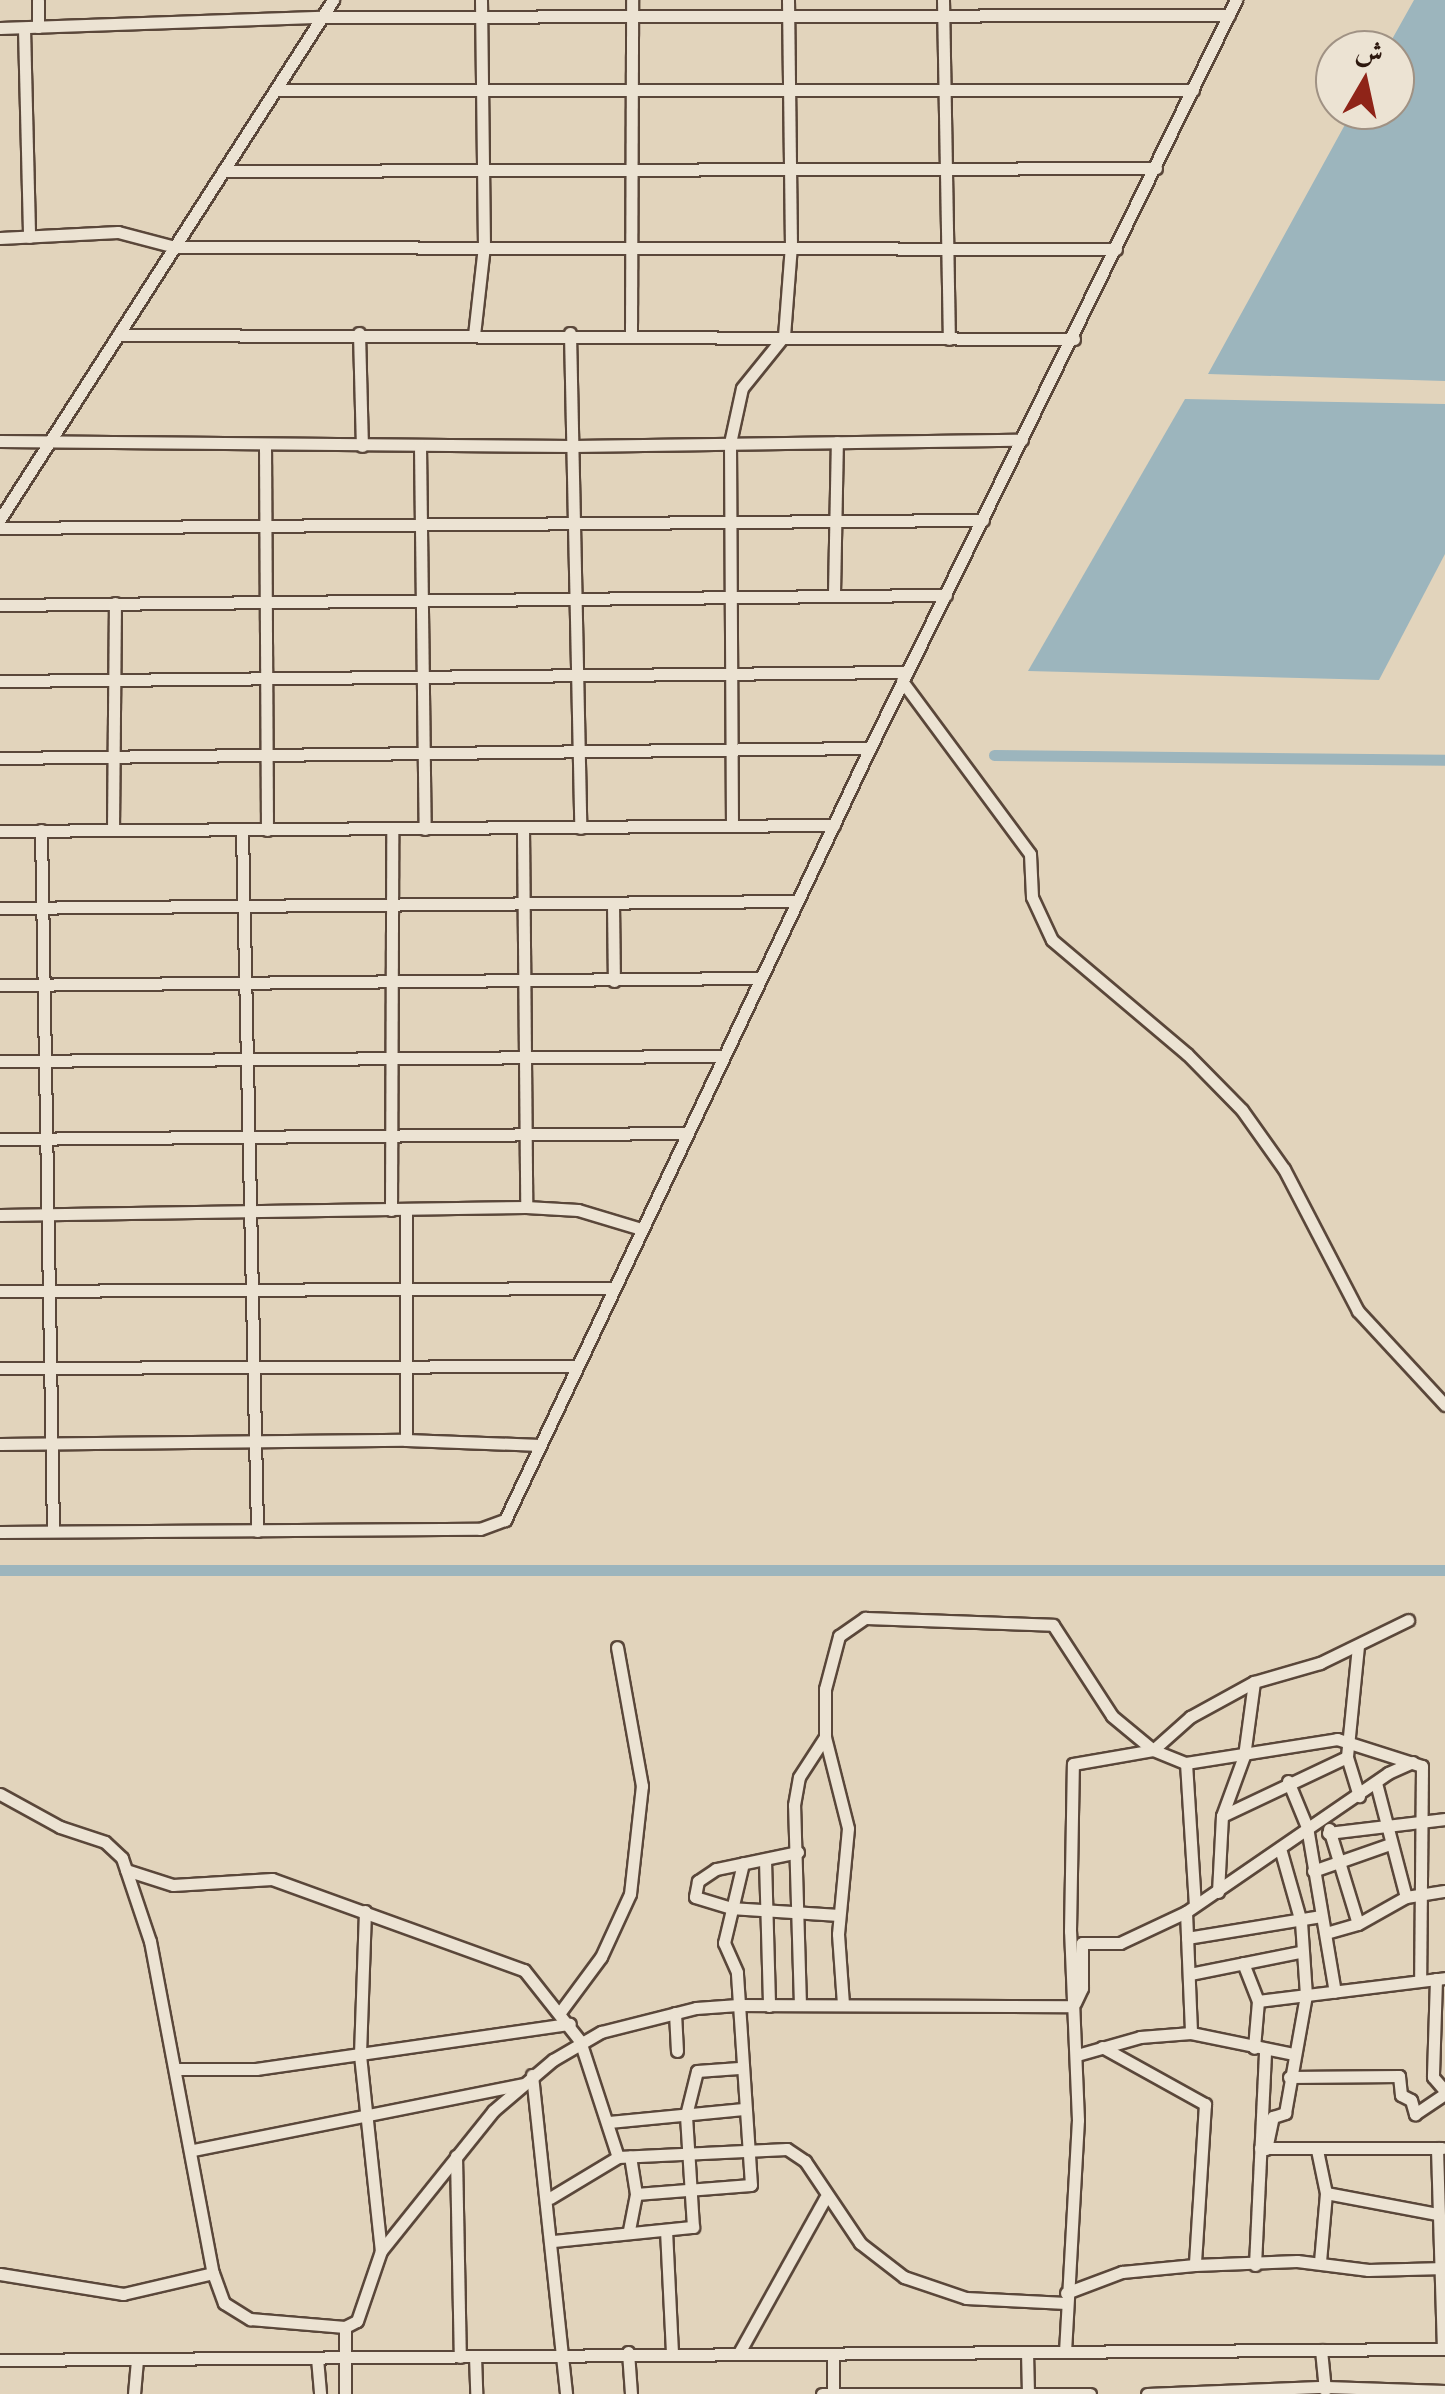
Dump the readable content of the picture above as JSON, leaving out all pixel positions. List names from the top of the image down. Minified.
{"north":"top"}
